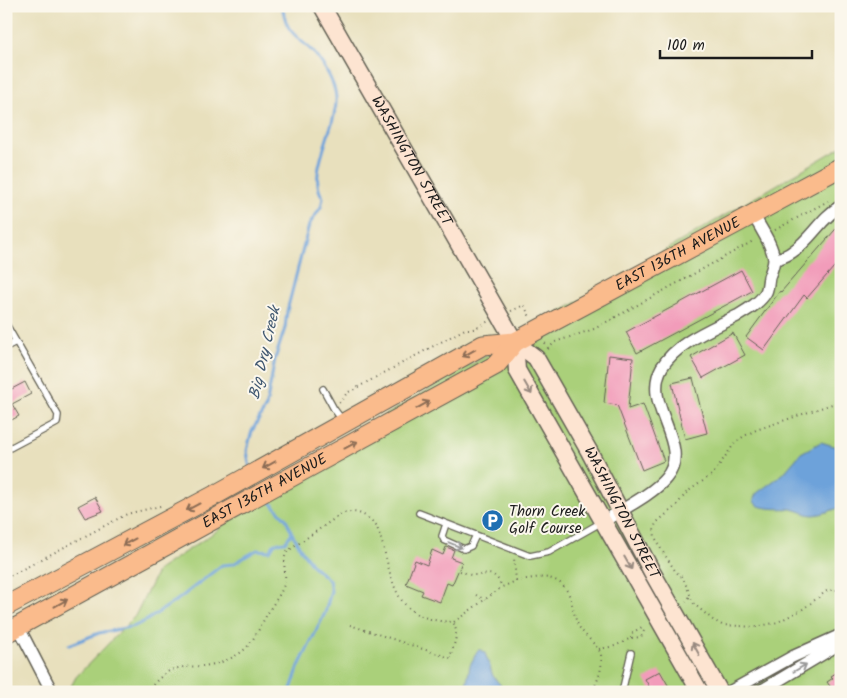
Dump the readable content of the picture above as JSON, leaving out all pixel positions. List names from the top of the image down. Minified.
{"streets":{"main road":["WASHINGTON STREET","EAST 136TH AVENUE"]},"crossings":[["WASHINGTON STREET","EAST 136TH AVENUE"]],"water":["Big Dry Creek"],"places":{"parking":["Thorn Creek Golf Course"]},"scale_bar":"100 m"}
